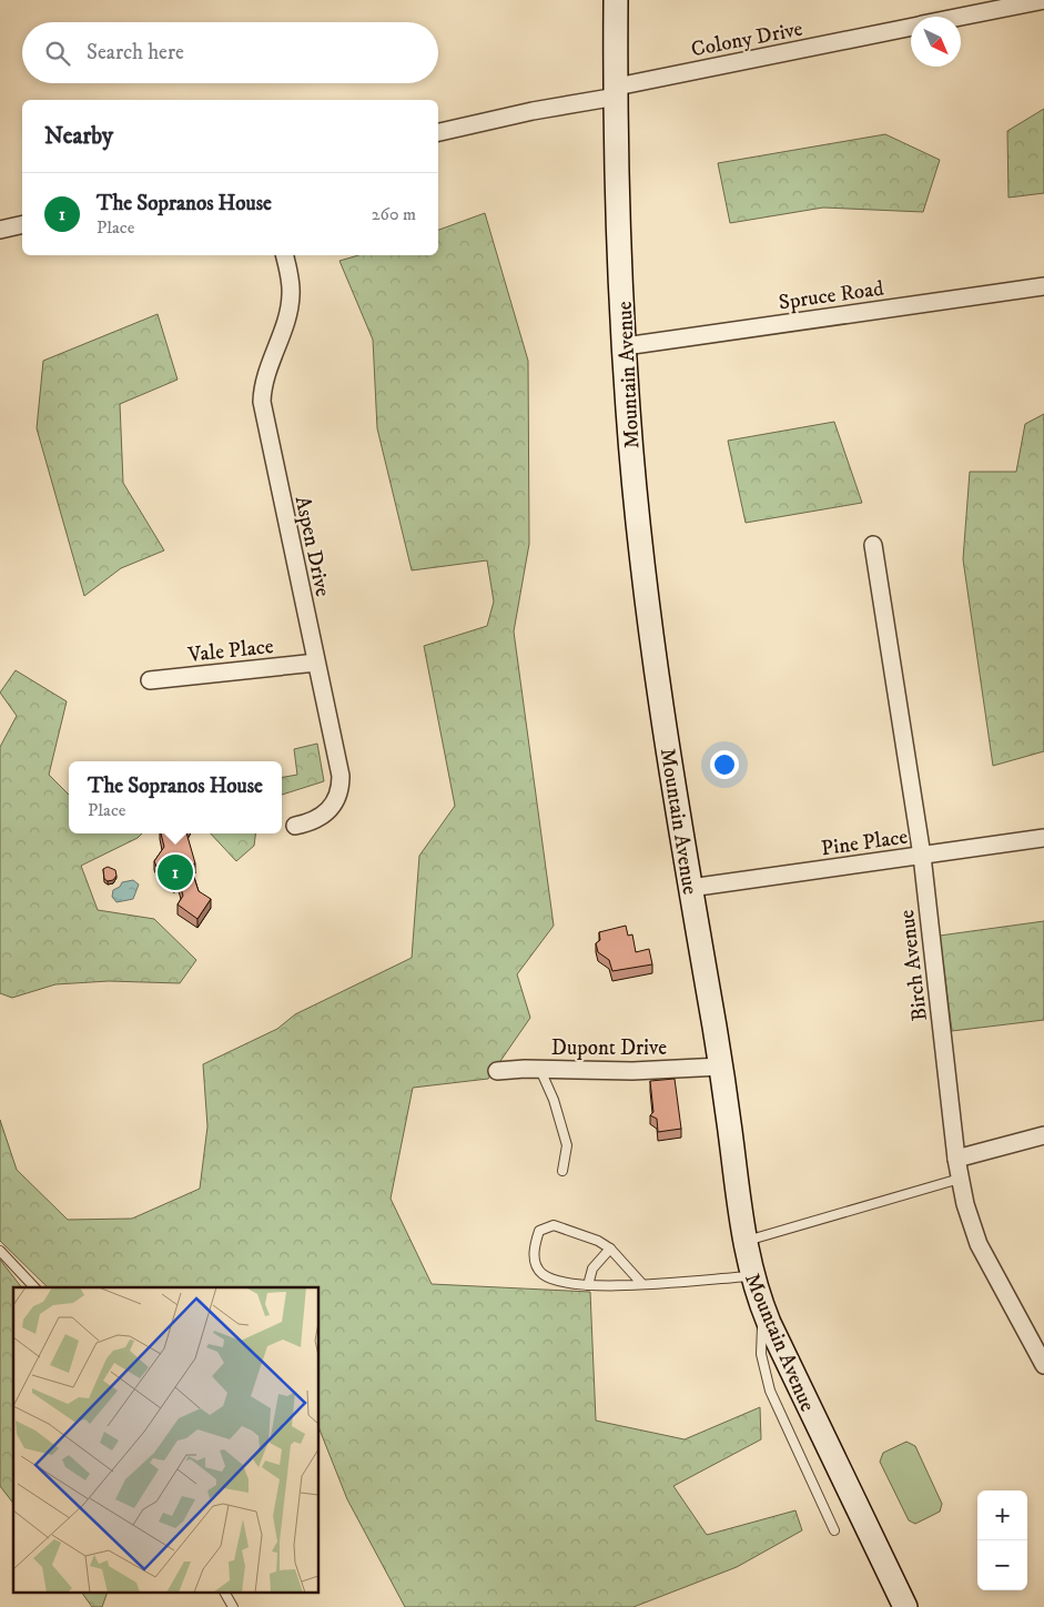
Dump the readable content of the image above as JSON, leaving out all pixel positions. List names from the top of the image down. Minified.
{"streets":{"street":["Colony Drive","Spruce Road","Mountain Avenue","Aspen Drive","Vale Place","Pine Place","Birch Avenue","Dupont Drive"]},"crossings":[["Colony Drive","Mountain Avenue"],["Spruce Road","Mountain Avenue"],["Mountain Avenue","Pine Place"],["Mountain Avenue","Dupont Drive"],["Aspen Drive","Vale Place"],["Pine Place","Birch Avenue"]],"north":"bottom right","page":{"search":"Search here","heading":"Nearby","list":[{"mark":"1","name":"The Sopranos House","note":"Place","value":"260 m"}],"popup":["The Sopranos House","Place"],"pins":"1","map_buttons":["+","−"]}}
